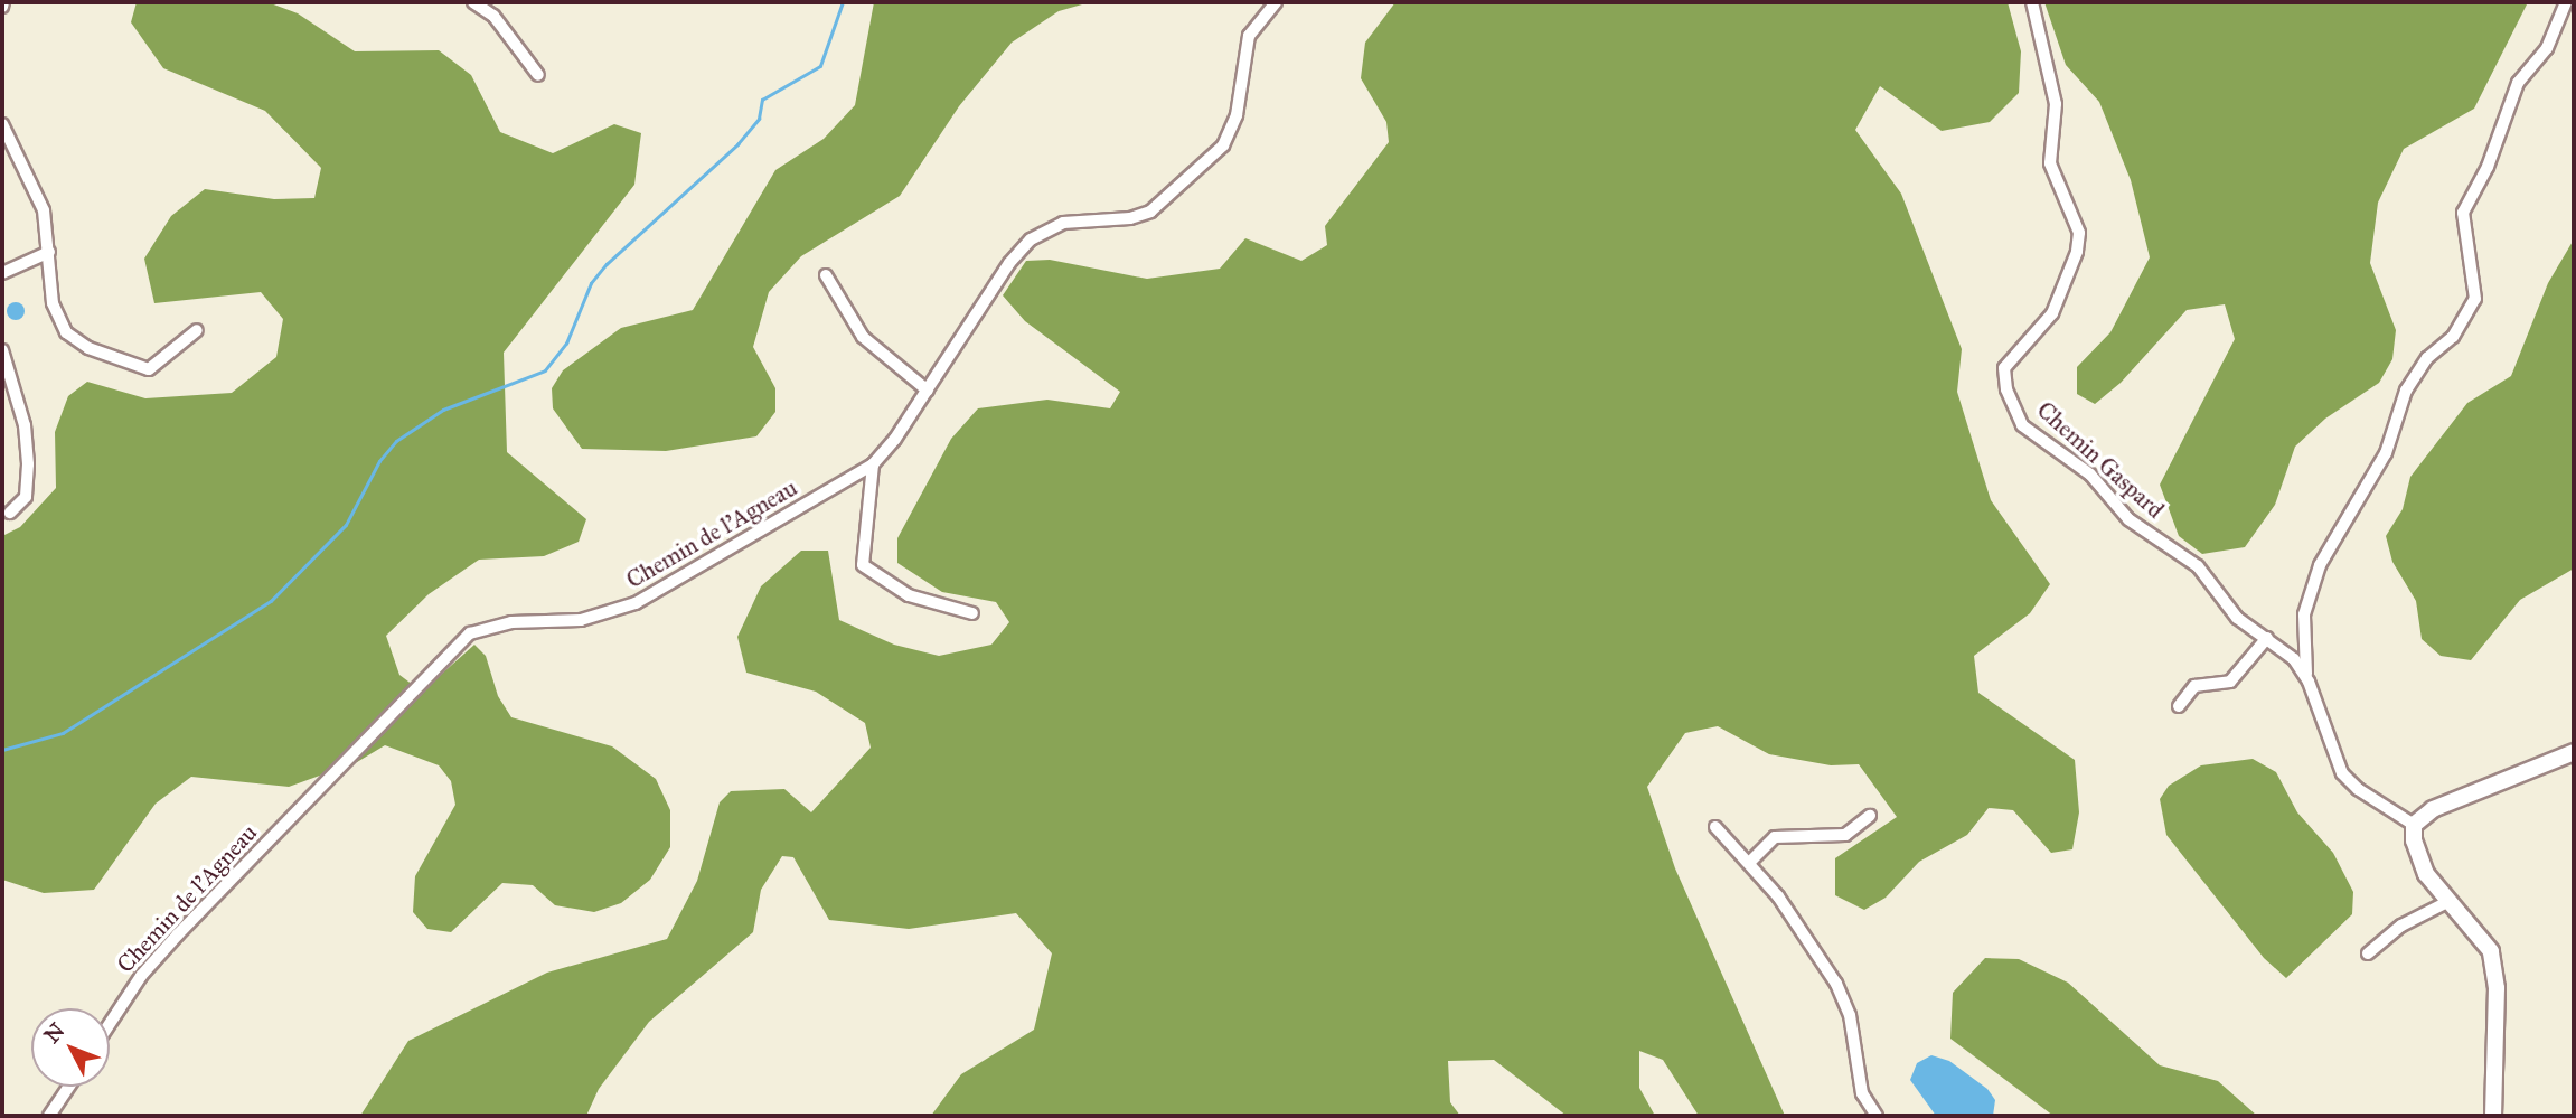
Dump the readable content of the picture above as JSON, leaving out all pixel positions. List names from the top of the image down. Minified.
{"streets":{"street":["Chemin Gaspard","Chemin de l’Agneau"]},"north":"top left"}
